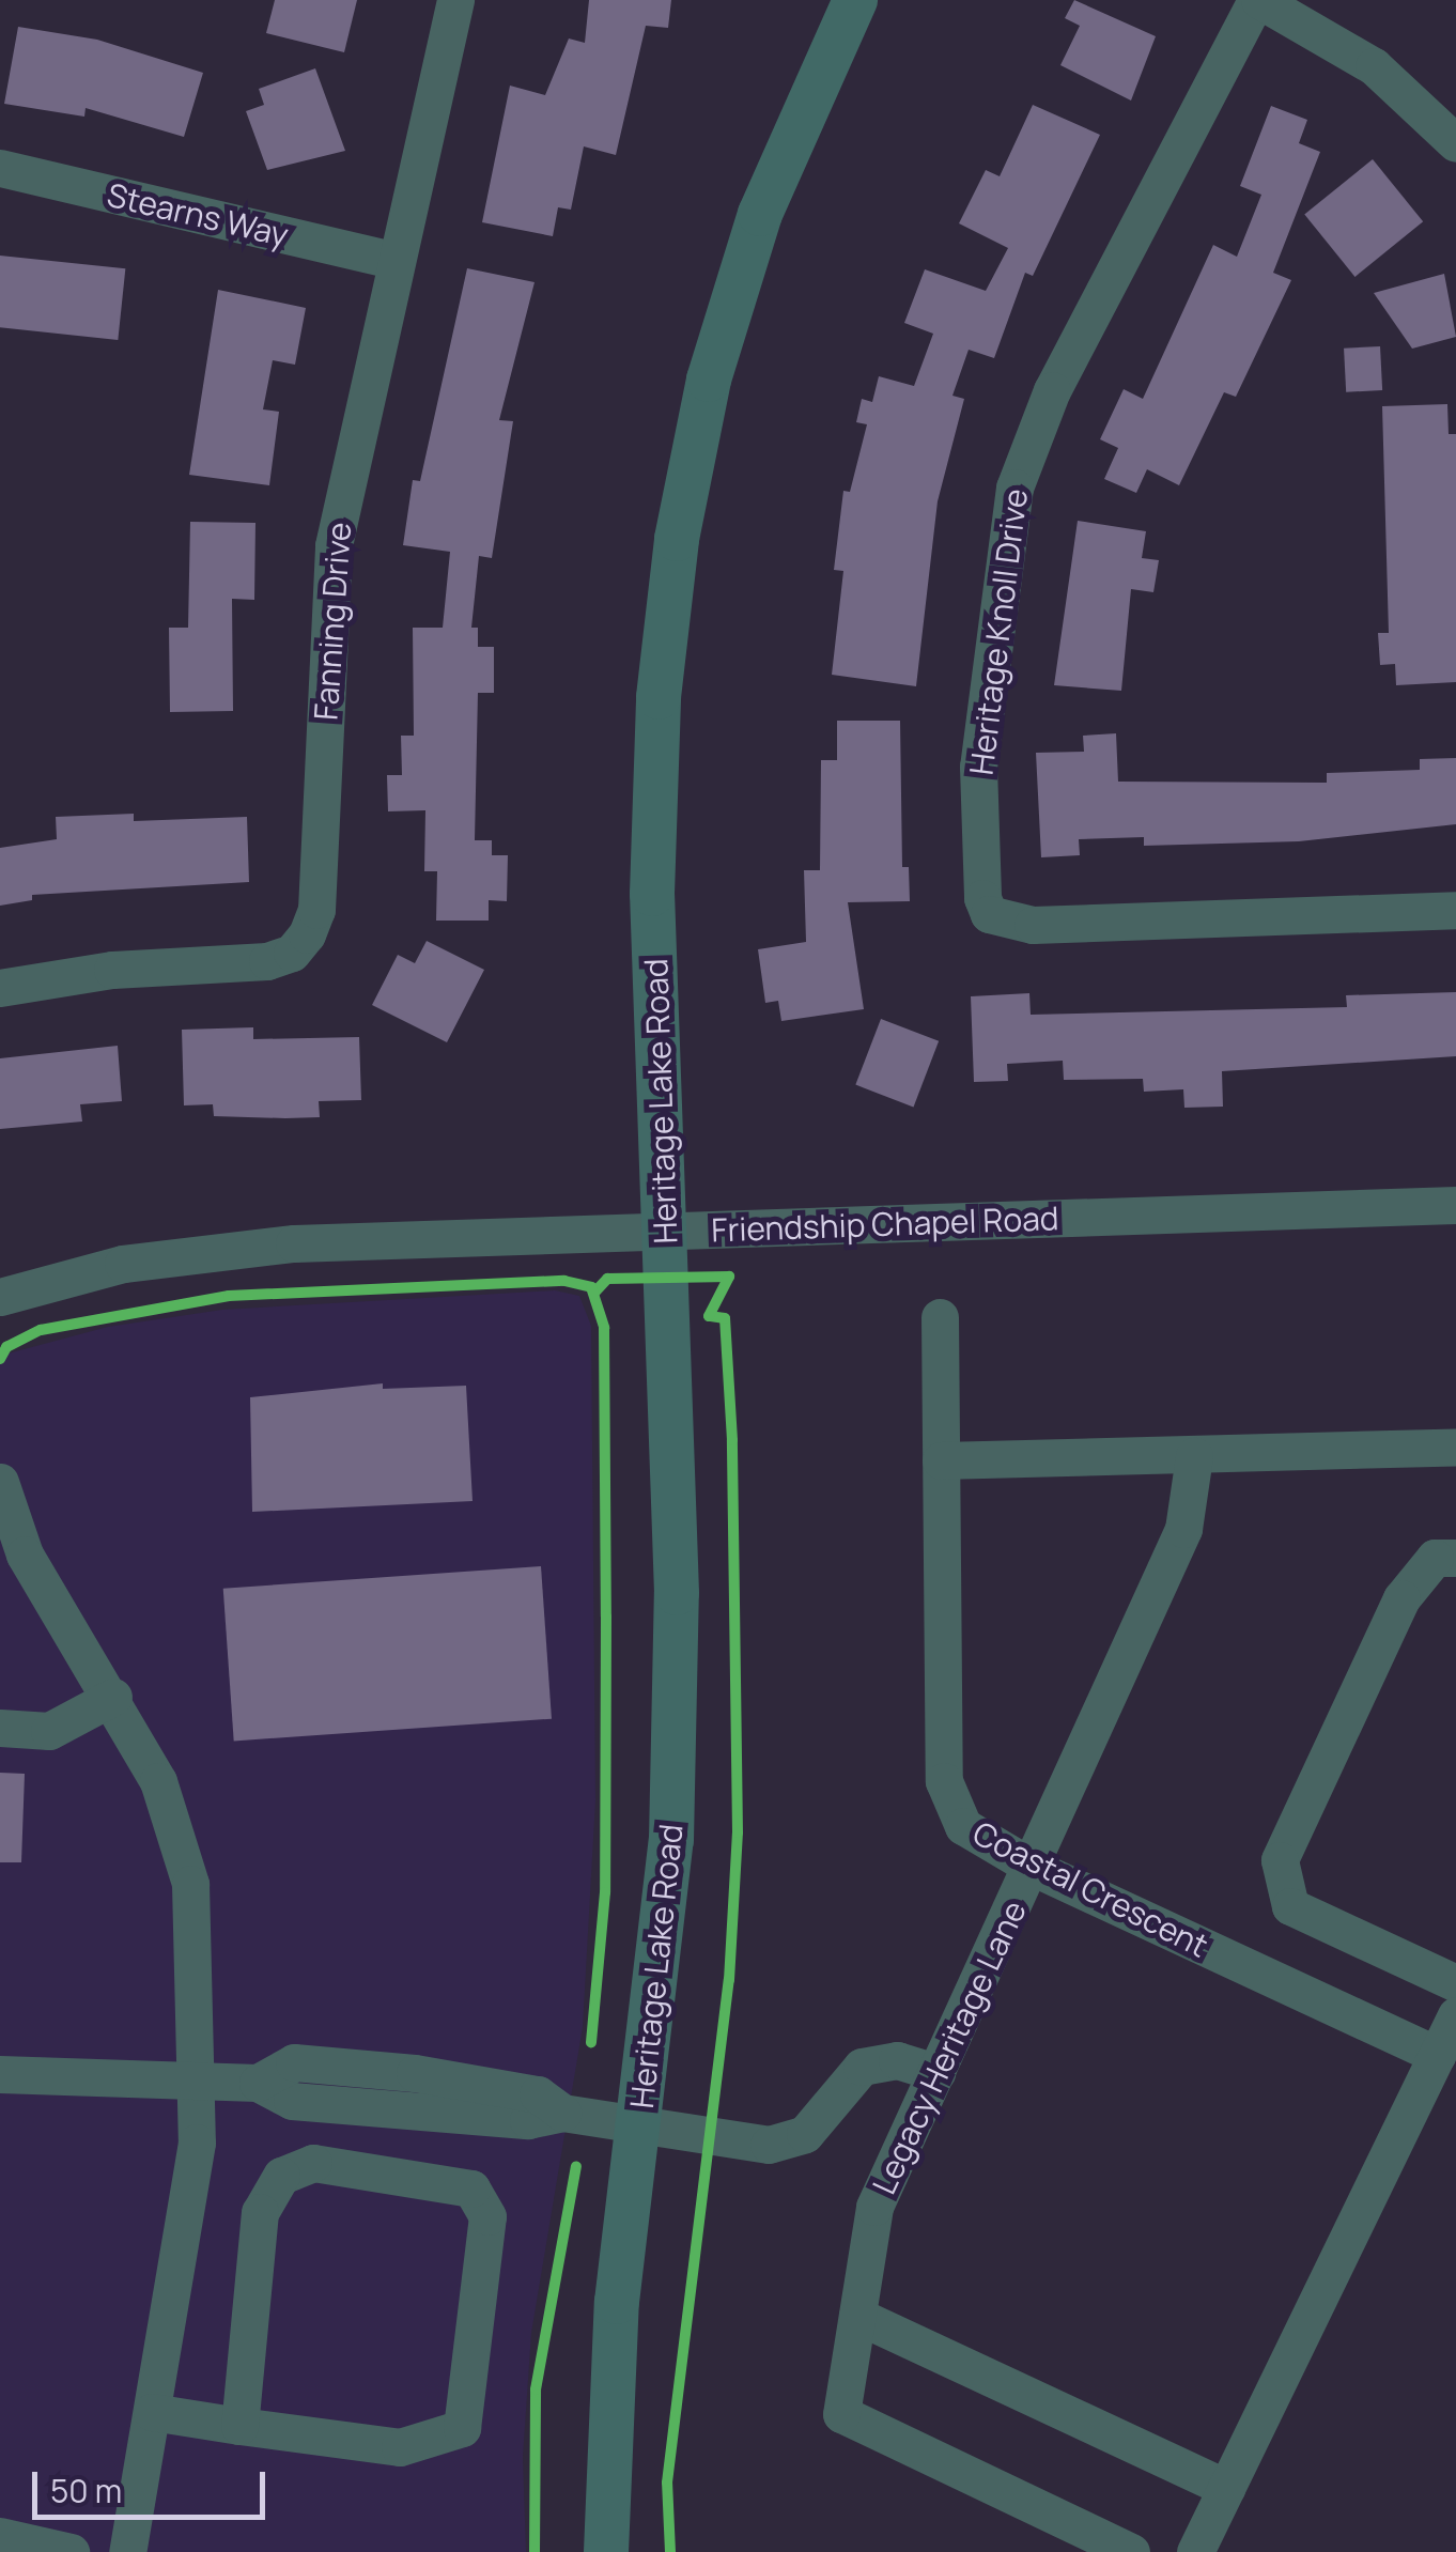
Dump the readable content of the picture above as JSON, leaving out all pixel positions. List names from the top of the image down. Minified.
{"streets":{"main road":["Heritage Lake Road"],"street":["Stearns Way","Fanning Drive","Heritage Knoll Drive","Friendship Chapel Road","Coastal Crescent","Legacy Heritage Lane"]},"crossings":[["Stearns Way","Fanning Drive"],["Heritage Lake Road","Friendship Chapel Road"],["Coastal Crescent","Legacy Heritage Lane"]],"scale_bar":"50 m"}
